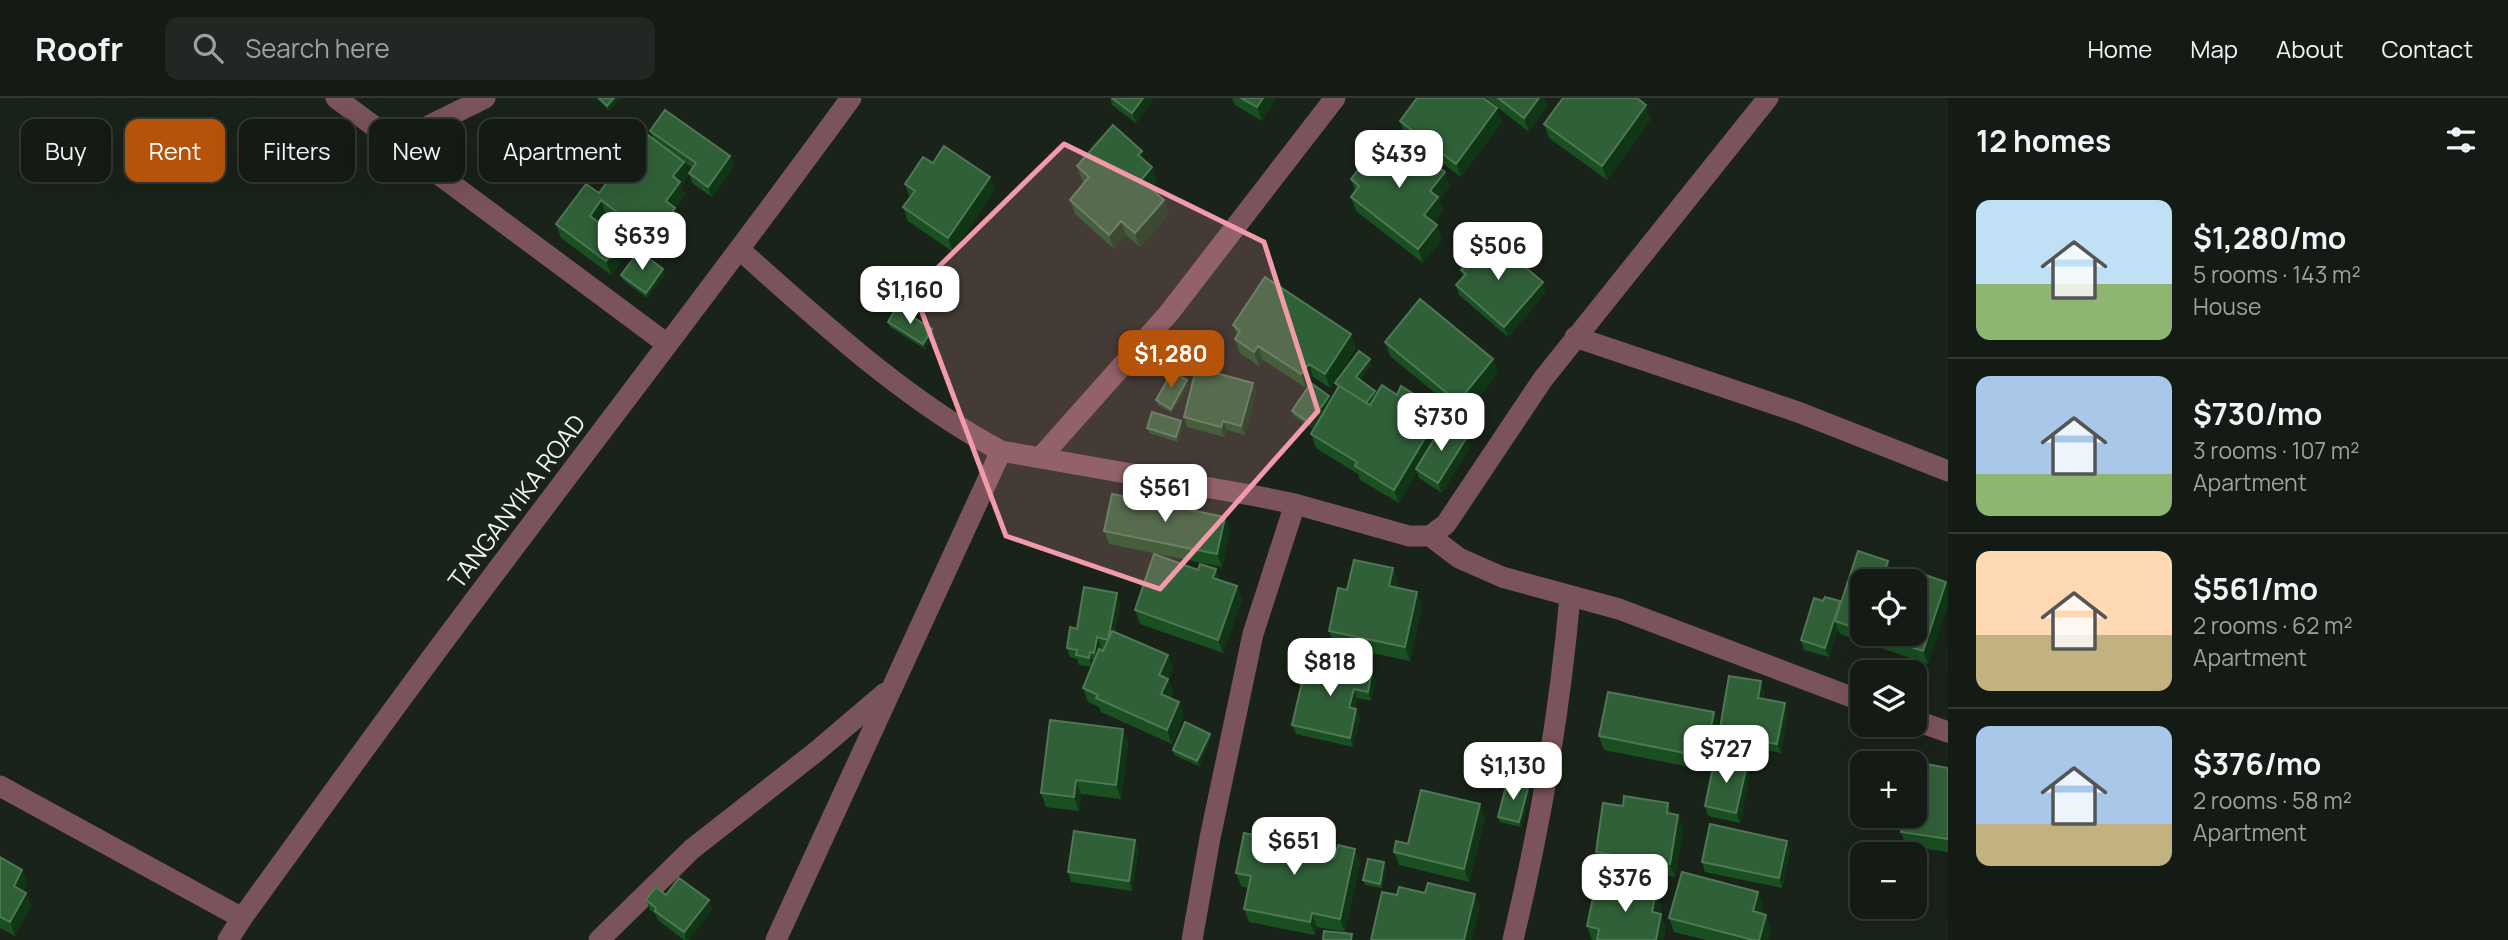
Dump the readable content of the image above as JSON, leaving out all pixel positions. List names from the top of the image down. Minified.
{"streets":{"street":["TANGANYIKA ROAD"]},"page":{"header":"Roofr","search":"Search here","nav":["Home","Map","About","Contact"],"heading":"12 homes","chip":["Buy","Rent","Filters","New","Apartment"],"price":["$439","$639","$506","$1,160","$1,280","$730","$561","$818","$727","$1,130","$651","$376"],"list":[{"name":"$1,280/mo","note":"5 rooms · 143 m² · House"},{"name":"$730/mo","note":"3 rooms · 107 m² · Apartment"},{"name":"$561/mo","note":"2 rooms · 62 m² · Apartment"},{"name":"$376/mo","note":"2 rooms · 58 m² · Apartment"}],"map_buttons":["+","−"]}}
